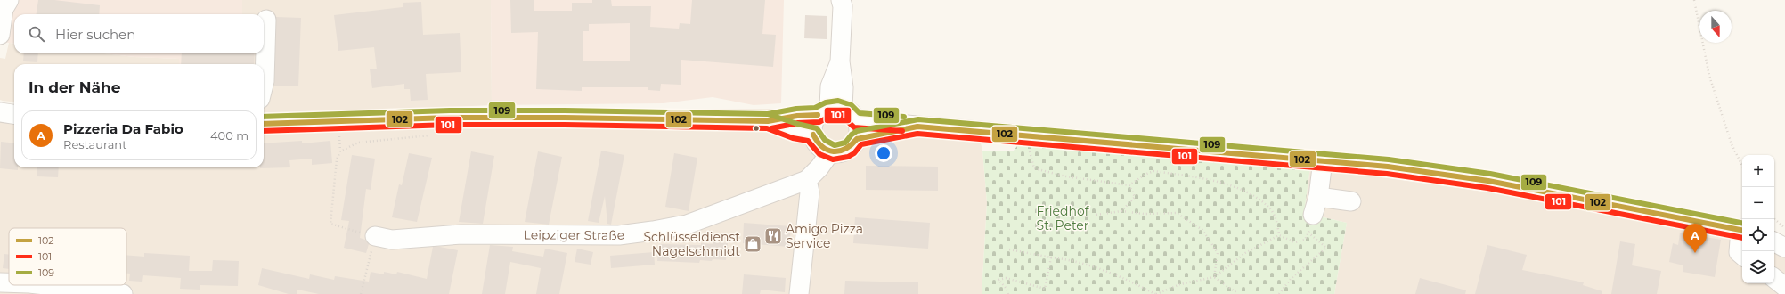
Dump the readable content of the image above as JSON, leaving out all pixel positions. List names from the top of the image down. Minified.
{"streets":{"street":["Leipziger Straße"]},"parks":["Friedhof St. Peter"],"places":{"restaurant":["Amigo Pizza Service"],"shop":["Schlüsseldienst Nagelschmidt"]},"lines":["transit line 109","transit line 102","transit line 101"],"legend":["102","101","109"],"north":"bottom","page":{"search":"Hier suchen","heading":"In der Nähe","list":[{"mark":"A","name":"Pizzeria Da Fabio","note":"Restaurant","value":"400 m"}],"map_buttons":["+","−"],"pins":"A"}}
